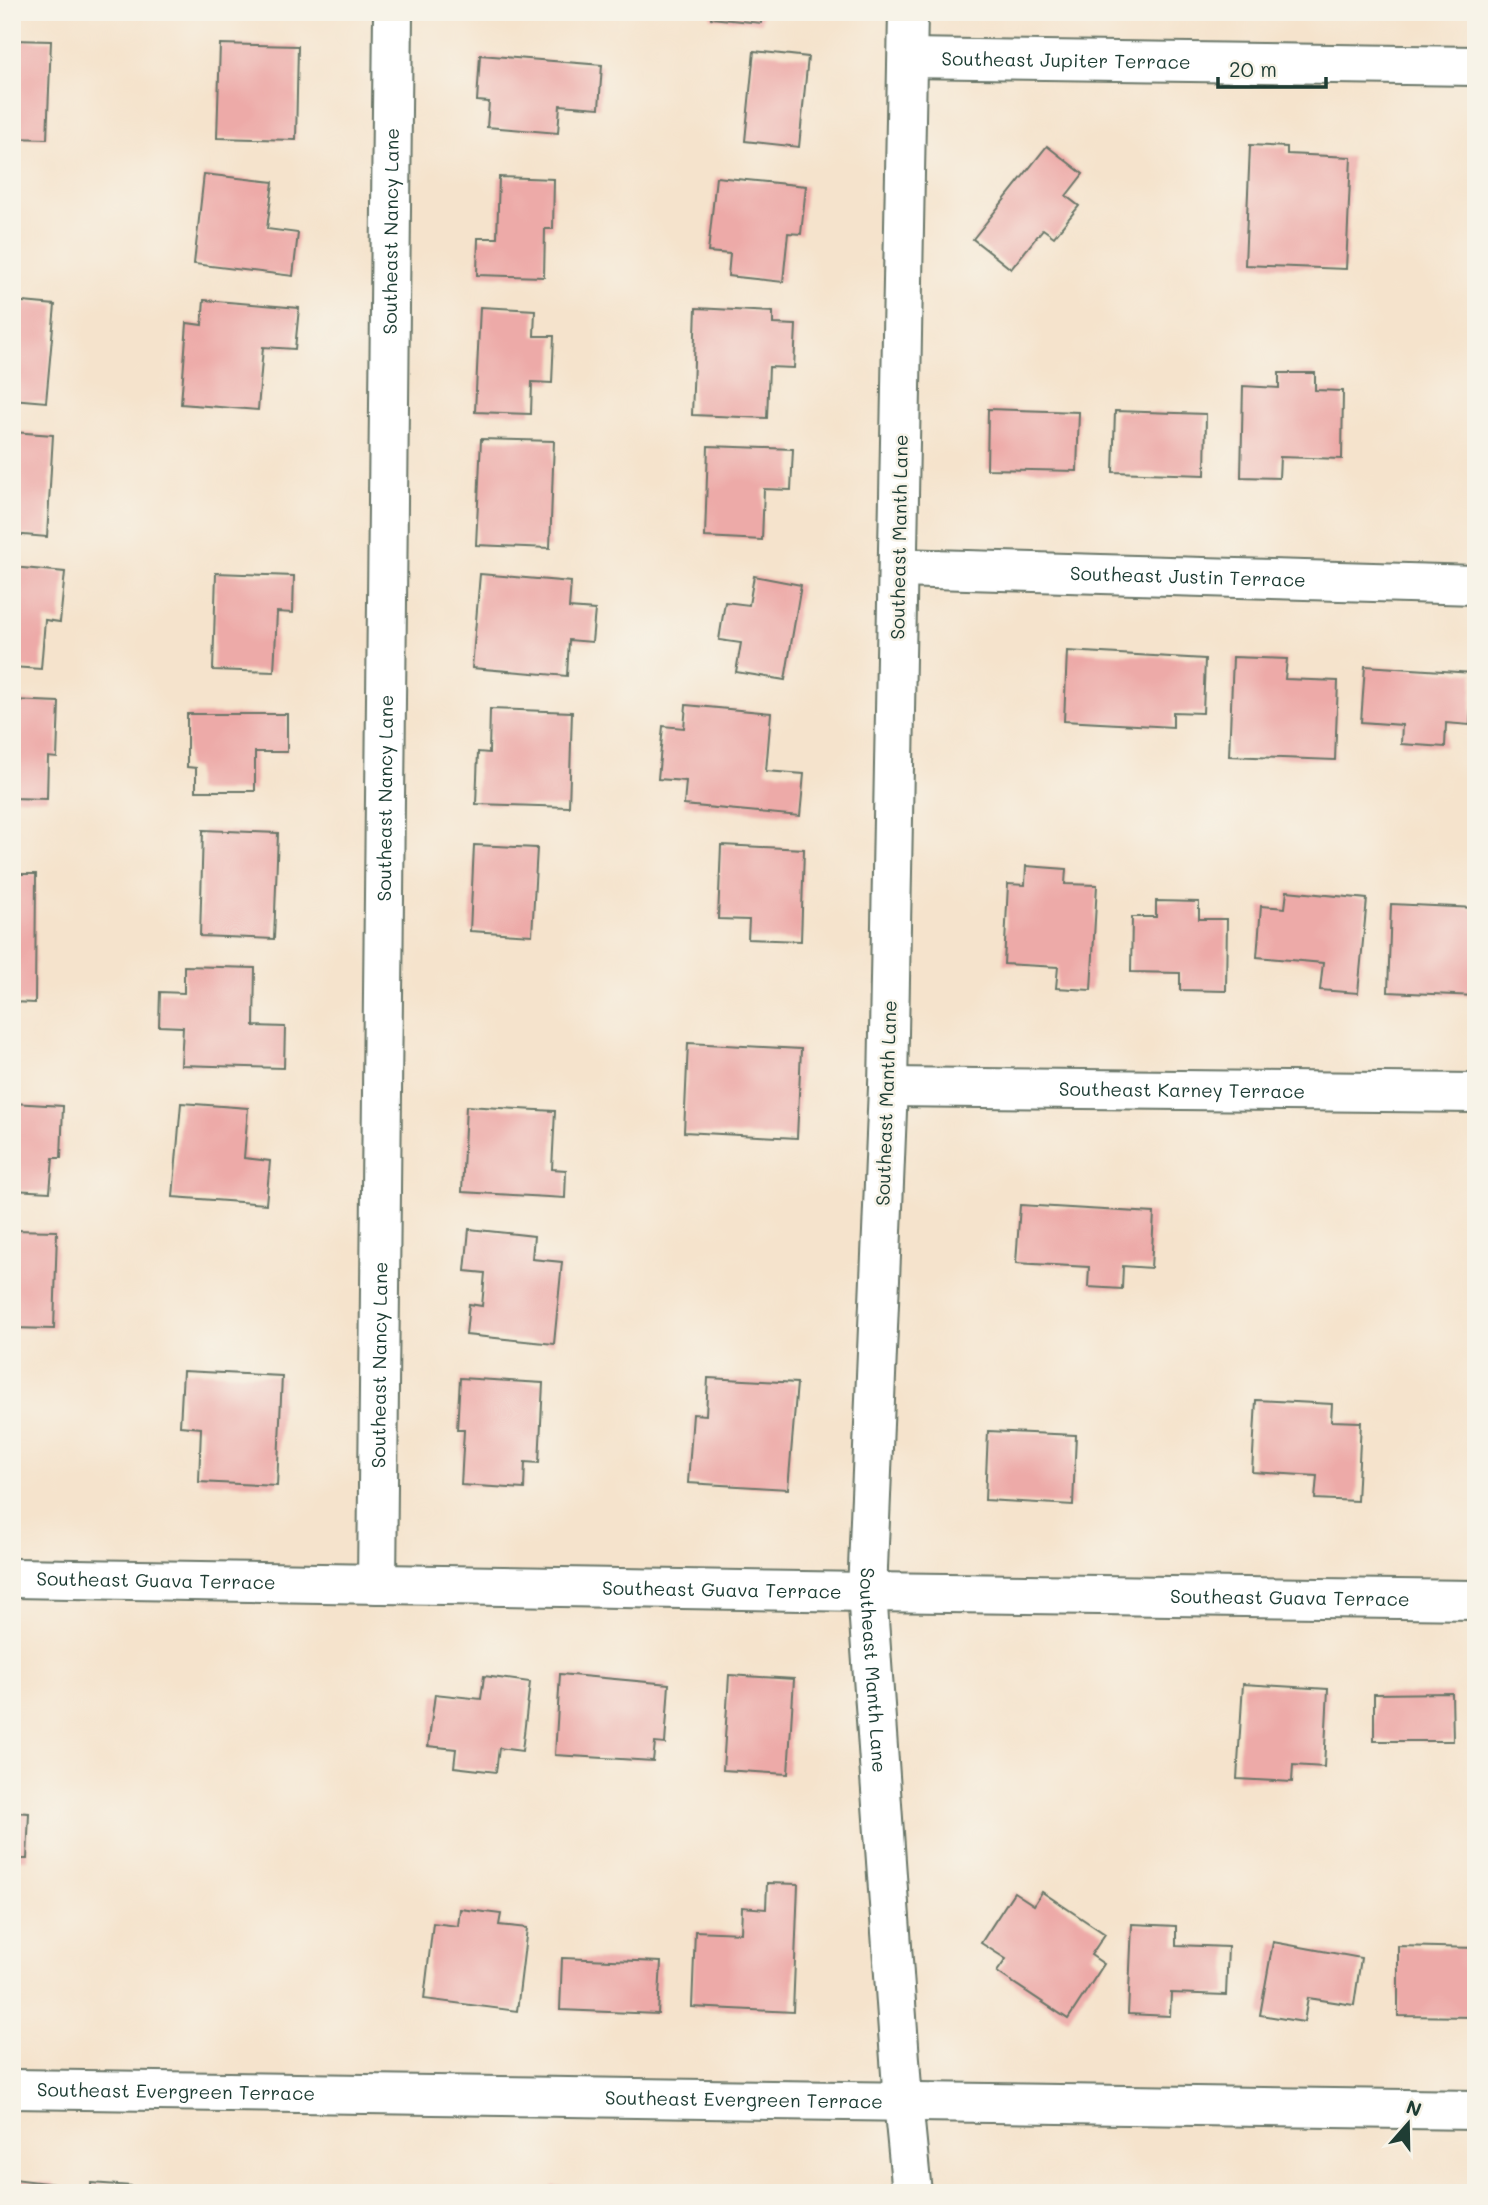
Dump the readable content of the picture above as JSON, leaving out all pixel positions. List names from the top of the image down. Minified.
{"streets":{"street":["Southeast Jupiter Terrace","Southeast Nancy Lane","Southeast Manth Lane","Southeast Justin Terrace","Southeast Karney Terrace","Southeast Guava Terrace","Southeast Evergreen Terrace"]},"crossings":[["Southeast Jupiter Terrace","Southeast Manth Lane"],["Southeast Nancy Lane","Southeast Guava Terrace"],["Southeast Manth Lane","Southeast Justin Terrace"],["Southeast Manth Lane","Southeast Karney Terrace"],["Southeast Manth Lane","Southeast Guava Terrace"],["Southeast Manth Lane","Southeast Evergreen Terrace"]],"scale_bar":"20 m","north":"top"}
